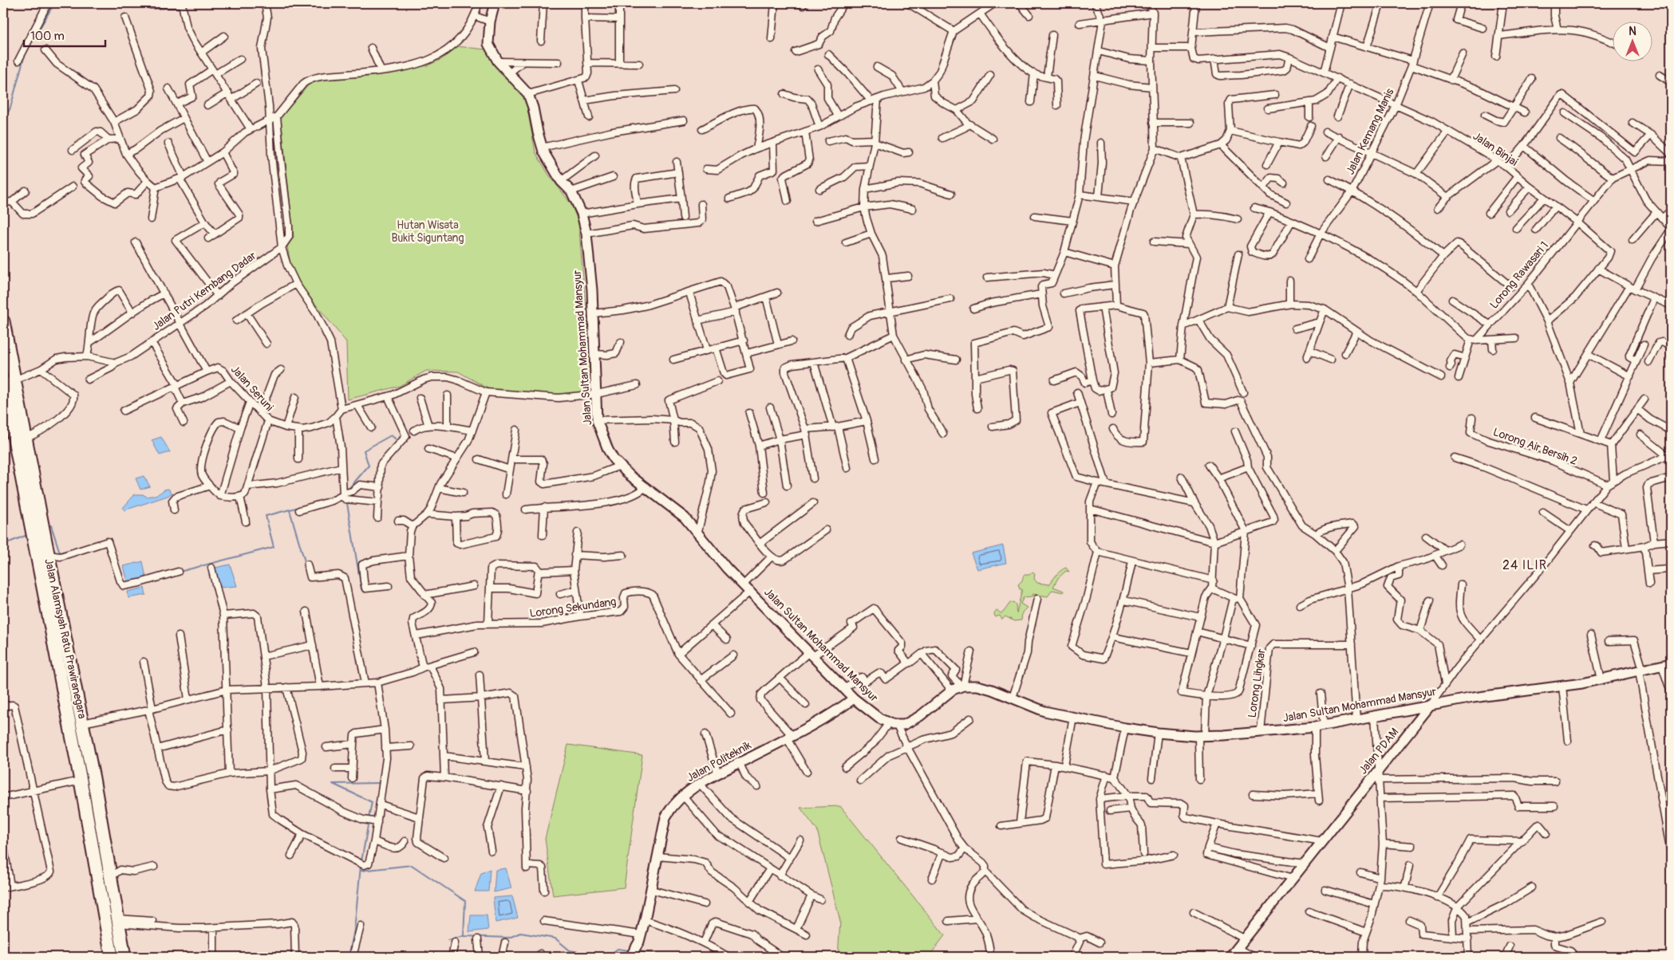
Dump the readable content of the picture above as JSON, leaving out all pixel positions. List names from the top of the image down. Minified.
{"streets":{"highway":["Jalan Alamsyah Ratu Prawiranegara"],"street":["Jalan Kemang Manis","Jalan Binjai","Lorong Rawasari 1","Jalan Putri Kembang Dadar","Jalan Sultan Mohammad Mansyur","Jalan Seruni","Lorong Air Bersih 2","Lorong Sekundang","Lorong Lihgkar","Jalan PDAM","Jalan Politeknik"]},"crossings":[["Jalan Kemang Manis","Jalan Binjai"],["Jalan Binjai","Lorong Rawasari 1"],["Jalan Sultan Mohammad Mansyur","Lorong Lihgkar"],["Jalan Sultan Mohammad Mansyur","Jalan PDAM"],["Jalan Sultan Mohammad Mansyur","Jalan Politeknik"],["Lorong Air Bersih 2","Jalan PDAM"]],"districts":["24 ILIR"],"parks":["Hutan Wisata Bukit Siguntang"],"scale_bar":"100 m","north":"top"}
